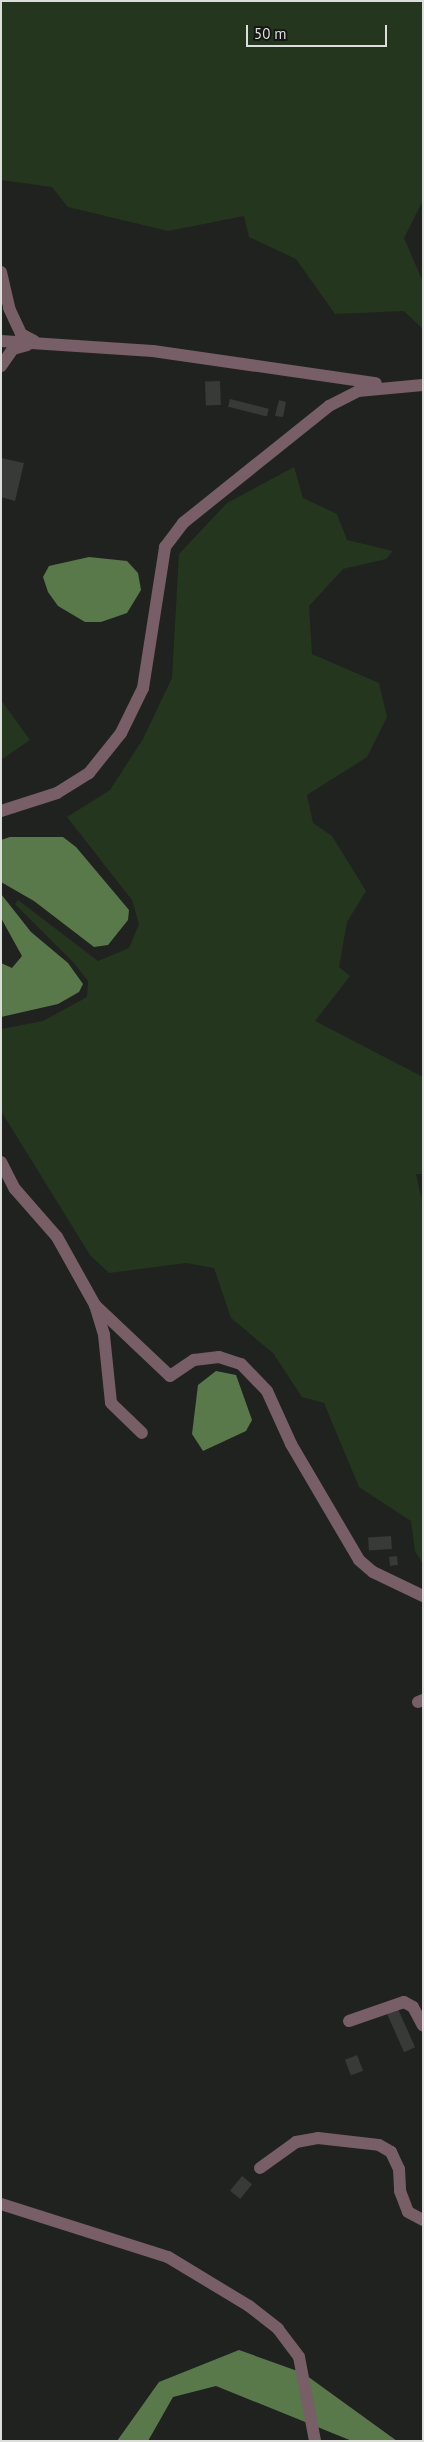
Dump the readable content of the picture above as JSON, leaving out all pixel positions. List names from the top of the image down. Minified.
{"scale_bar":"50 m"}
